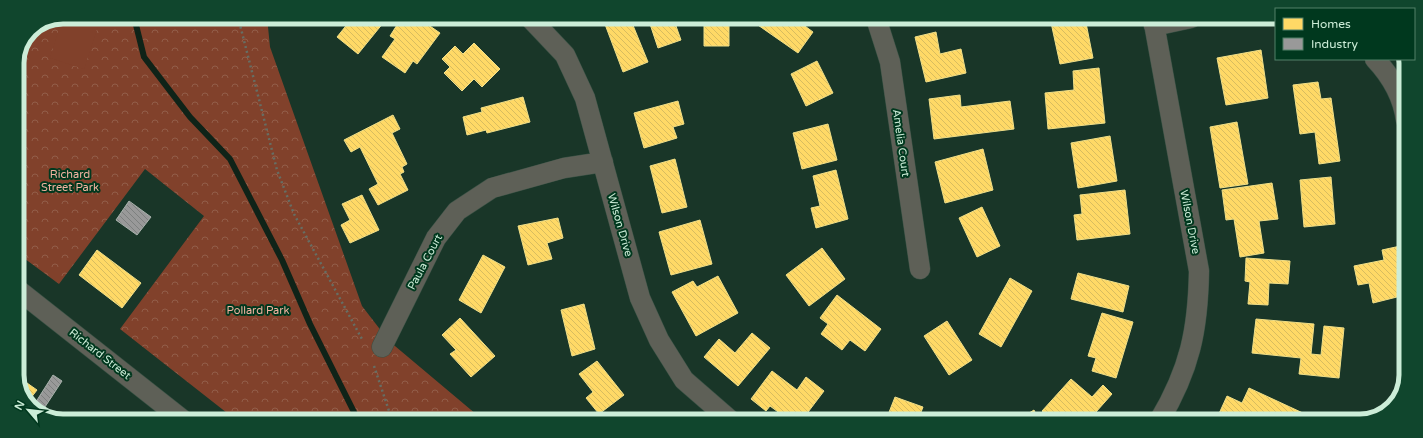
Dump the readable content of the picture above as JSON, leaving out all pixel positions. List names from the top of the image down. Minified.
{"streets":{"street":["Amelia Court","Wilson Drive","Paula Court","Richard Street"]},"crossings":[["Wilson Drive","Paula Court"]],"parks":["Richard Street Park","Pollard Park"],"legend":["Homes","Industry"],"north":"top left"}
